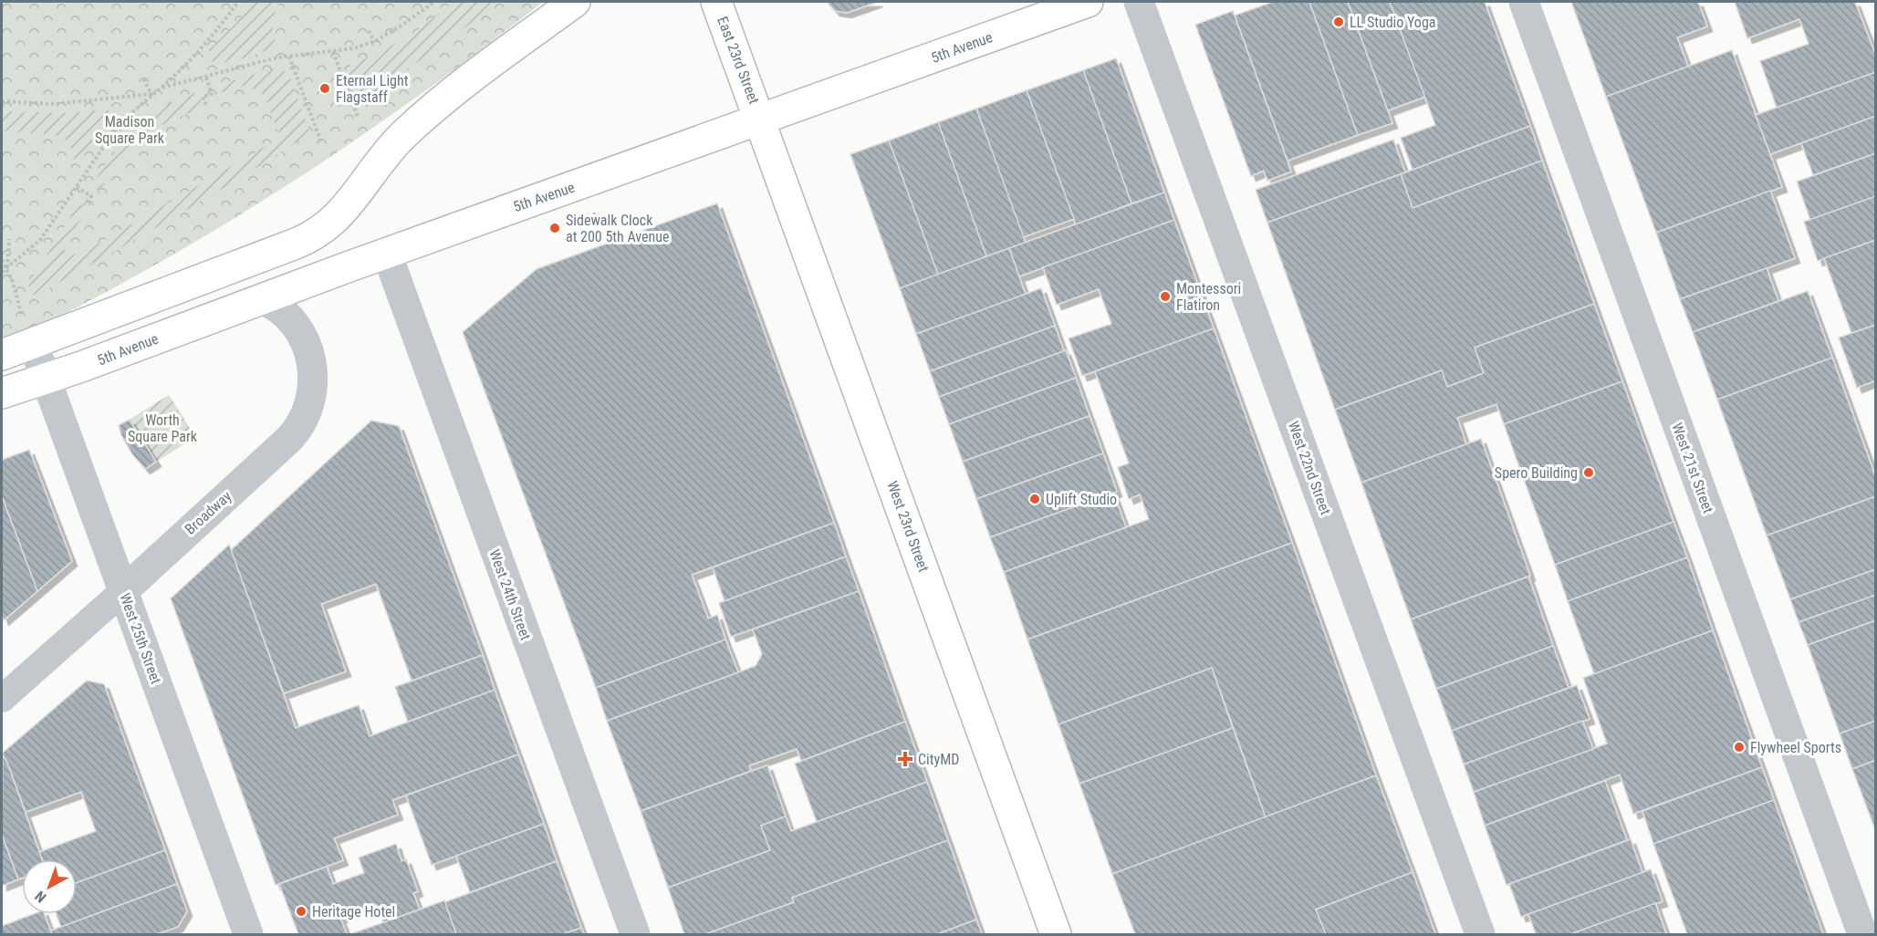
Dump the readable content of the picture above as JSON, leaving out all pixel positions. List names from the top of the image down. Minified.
{"streets":{"main road":["5th Avenue","East 23rd Street","West 23rd Street"],"street":["West 22nd Street","West 21st Street","Broadway","West 24th Street","West 25th Street"]},"crossings":[["5th Avenue","East 23rd Street"],["5th Avenue","Broadway"],["5th Avenue","West 23rd Street"],["5th Avenue","West 24th Street"],["5th Avenue","West 25th Street"],["East 23rd Street","West 23rd Street"],["Broadway","West 25th Street"]],"parks":["Madison Square Park","Worth Square Park"],"places":{"other":["LL Studio Yoga","Eternal Light Flagstaff","Sidewalk Clock at 200 5th Avenue","Montessori Flatiron","Spero Building","Uplift Studio","Flywheel Sports","Heritage Hotel"],"health":["CityMD"]},"north":"bottom left"}
